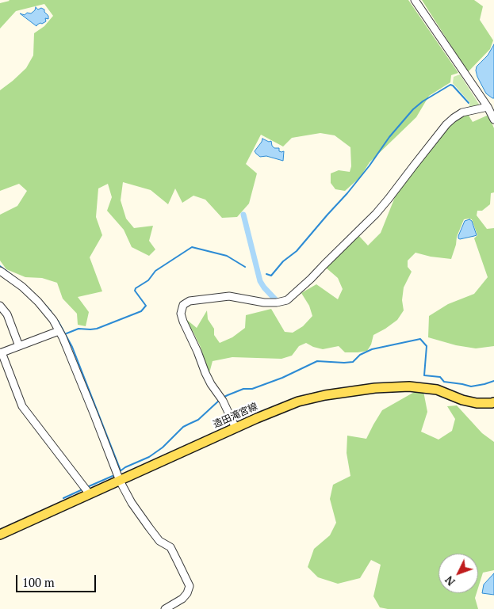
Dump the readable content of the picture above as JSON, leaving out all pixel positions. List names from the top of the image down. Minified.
{"streets":{"main road":["造田滝宮線"]},"scale_bar":"100 m","north":"bottom left"}
